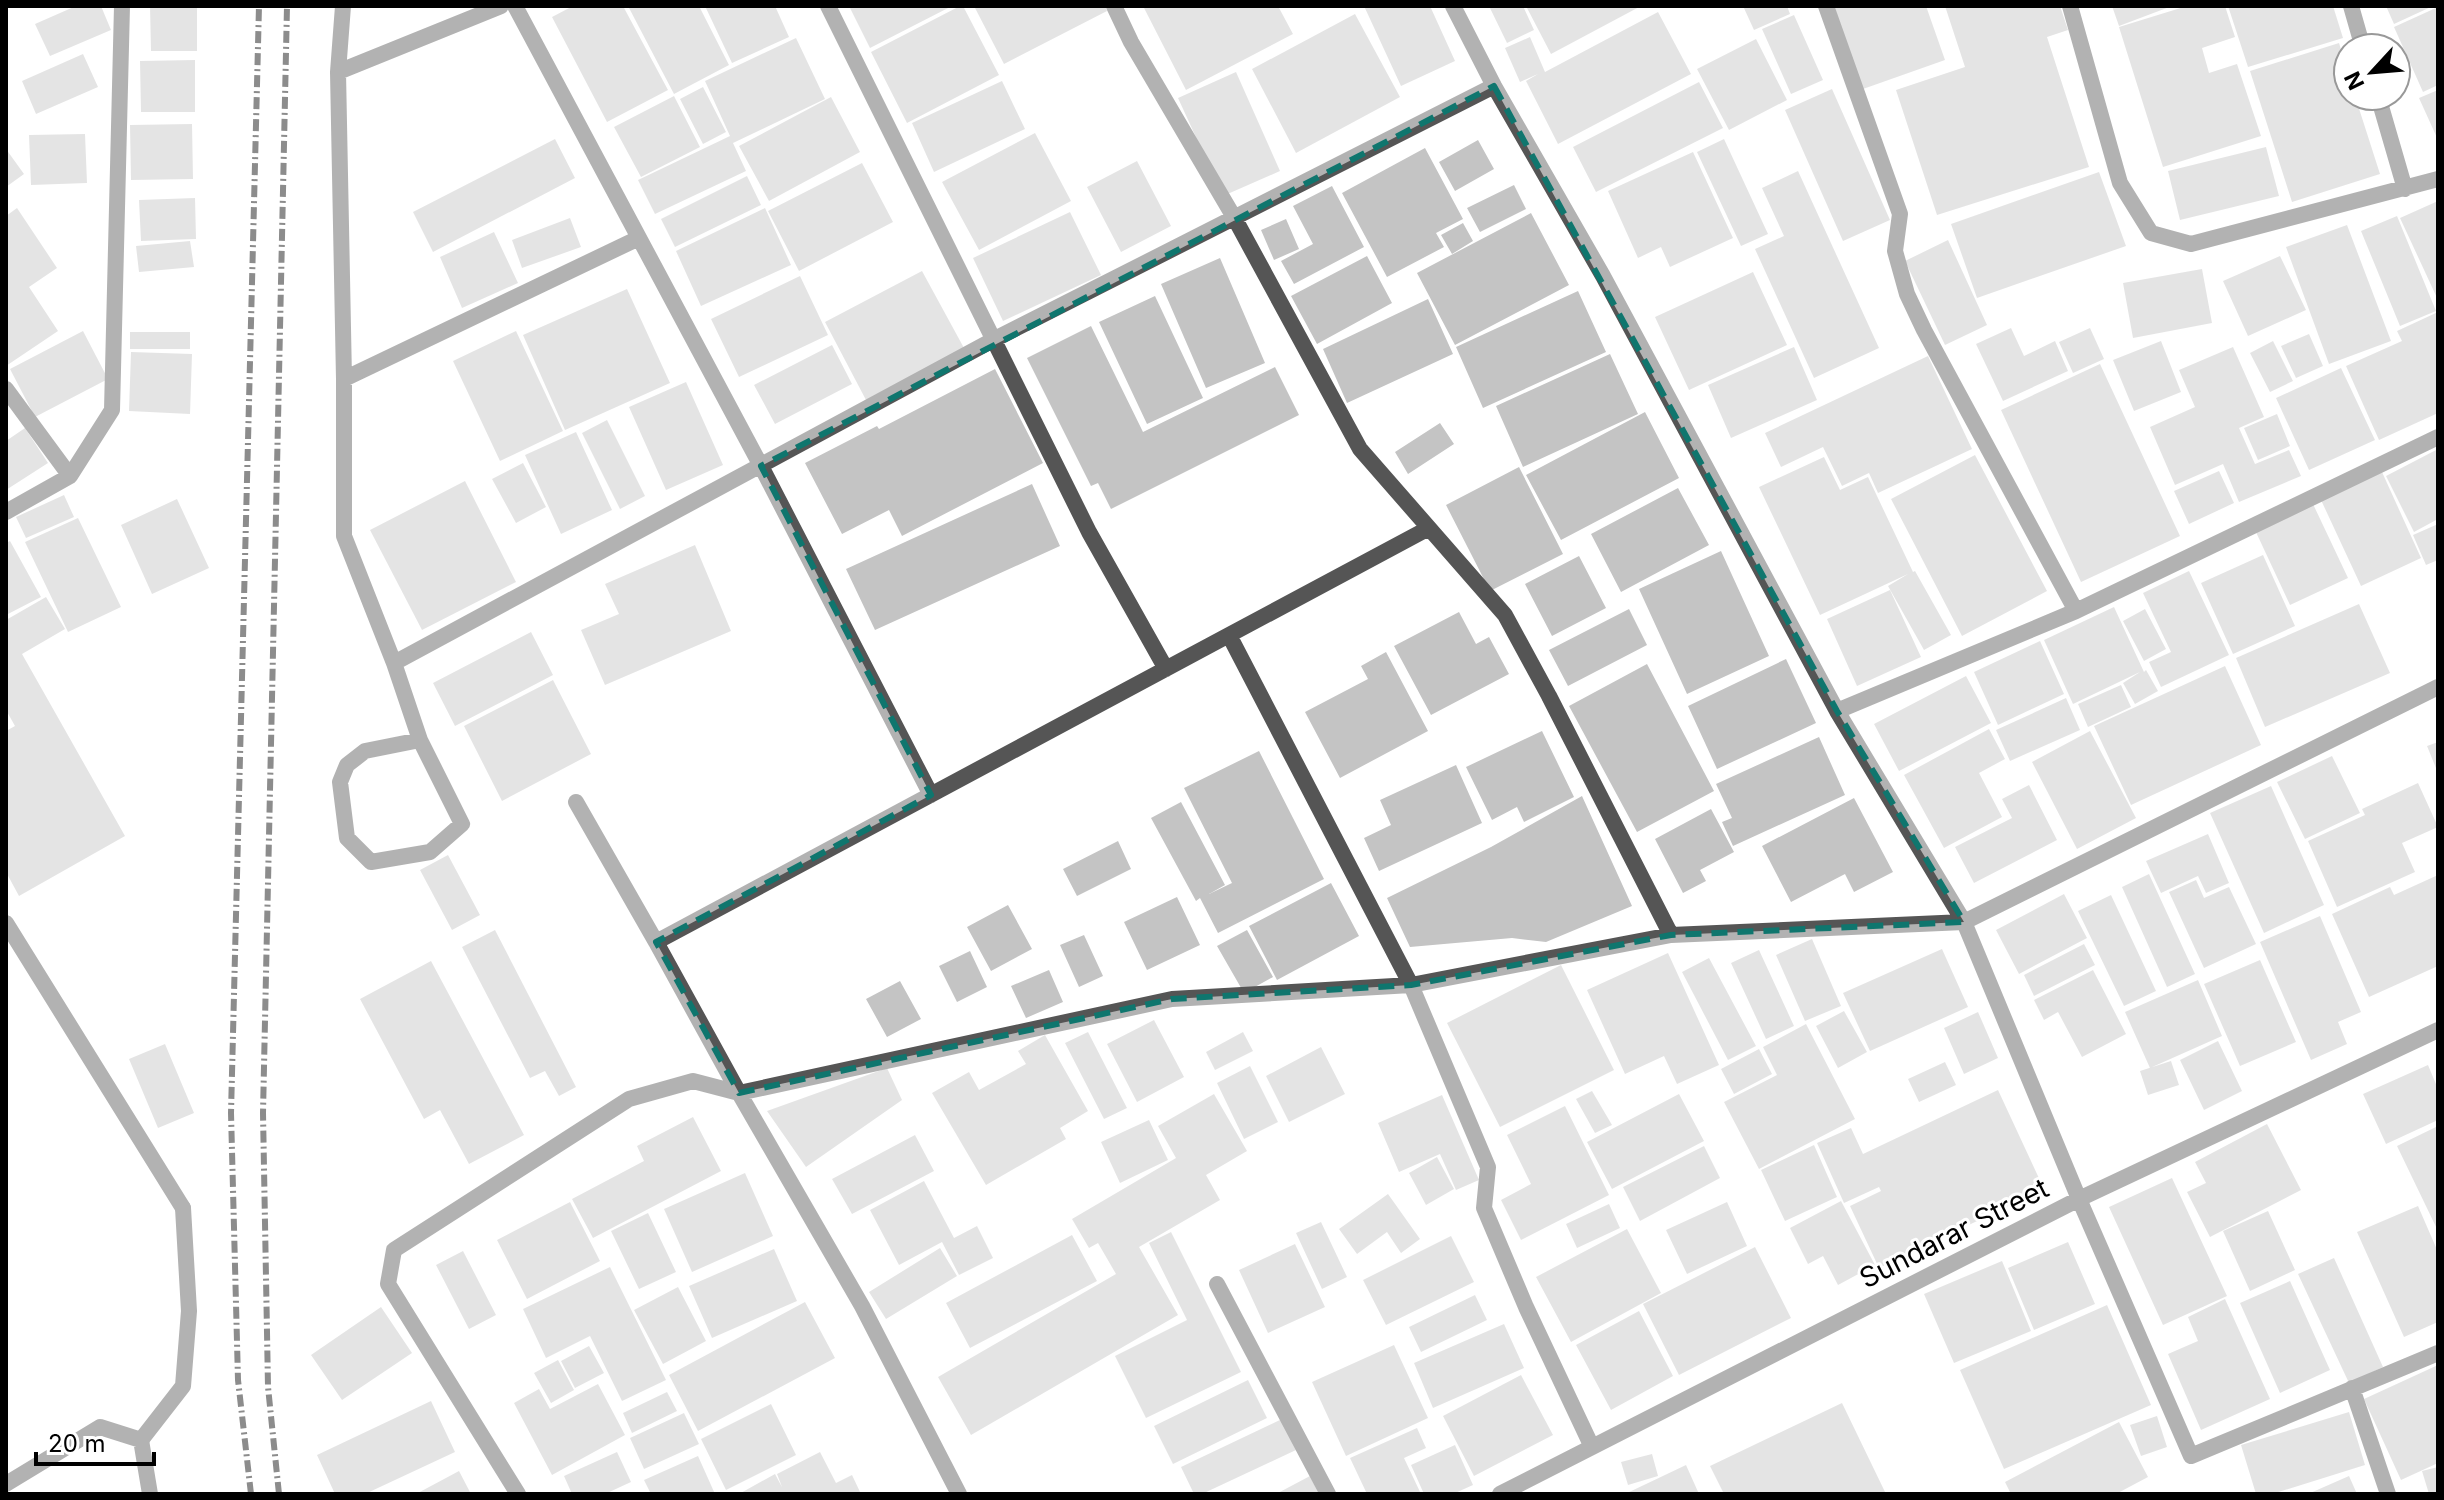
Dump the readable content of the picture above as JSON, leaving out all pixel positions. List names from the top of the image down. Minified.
{"streets":{"street":["Sundarar Street"]},"scale_bar":"20 m","north":"bottom left"}
